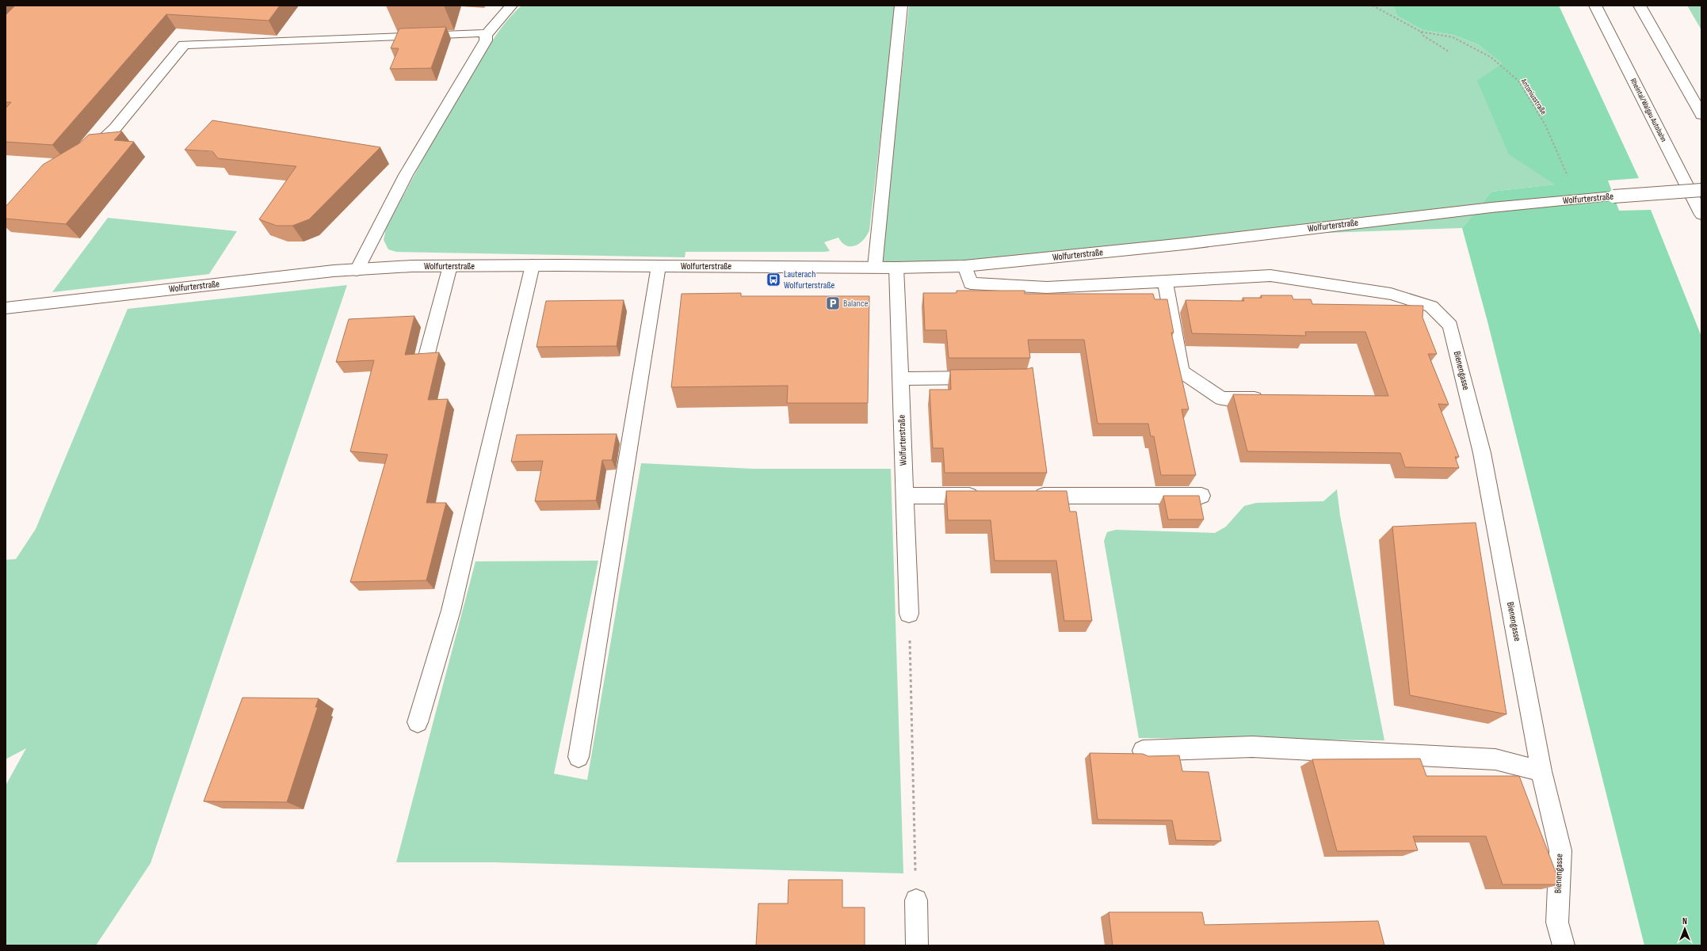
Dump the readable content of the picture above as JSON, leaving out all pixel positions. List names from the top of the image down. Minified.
{"streets":{"main road":["Rheintal/Walgau Autobahn","Wolfurterstraße","Bienengasse"],"path":["Antoniusstraße"]},"crossings":[["Antoniusstraße","Wolfurterstraße"]],"places":{"bus stop":["Lauterach Wolfurterstraße"],"parking":["Balance"]},"north":"top"}
